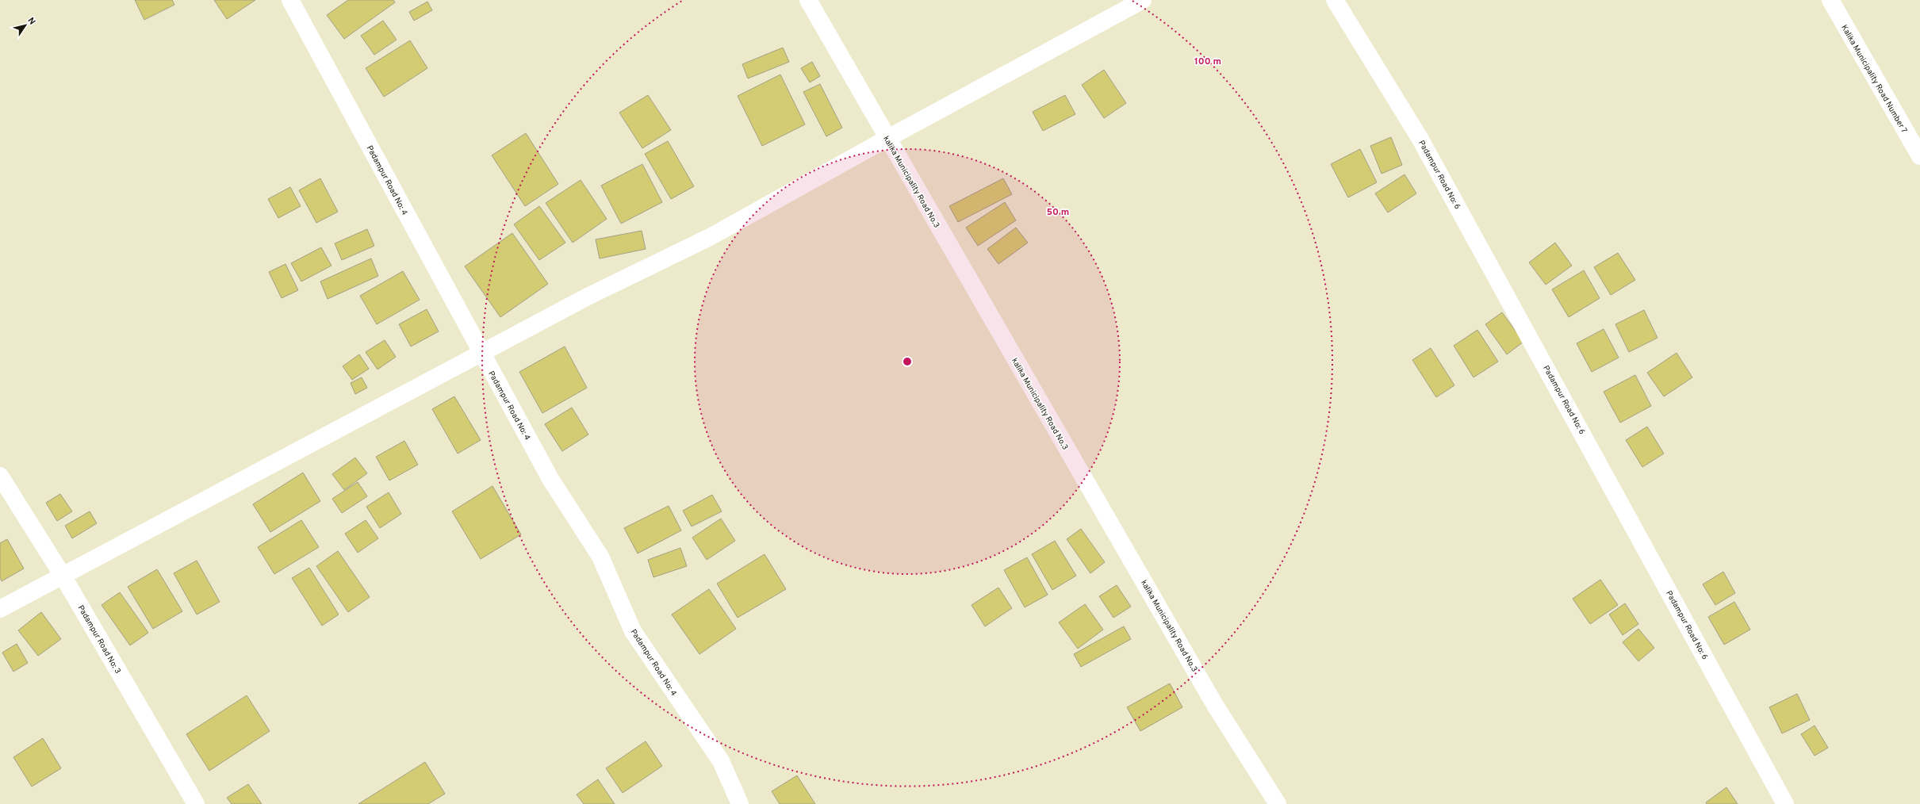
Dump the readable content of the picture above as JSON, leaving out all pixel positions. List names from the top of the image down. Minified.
{"streets":{"street":["Kalika Municipality Road Number 7","Padampur Road No: 6","Padampur Road No: 4","kalika Municipality Road No.3","Padampur Road No: 3"]},"north":"top right","rings":["100 m","50 m"]}
